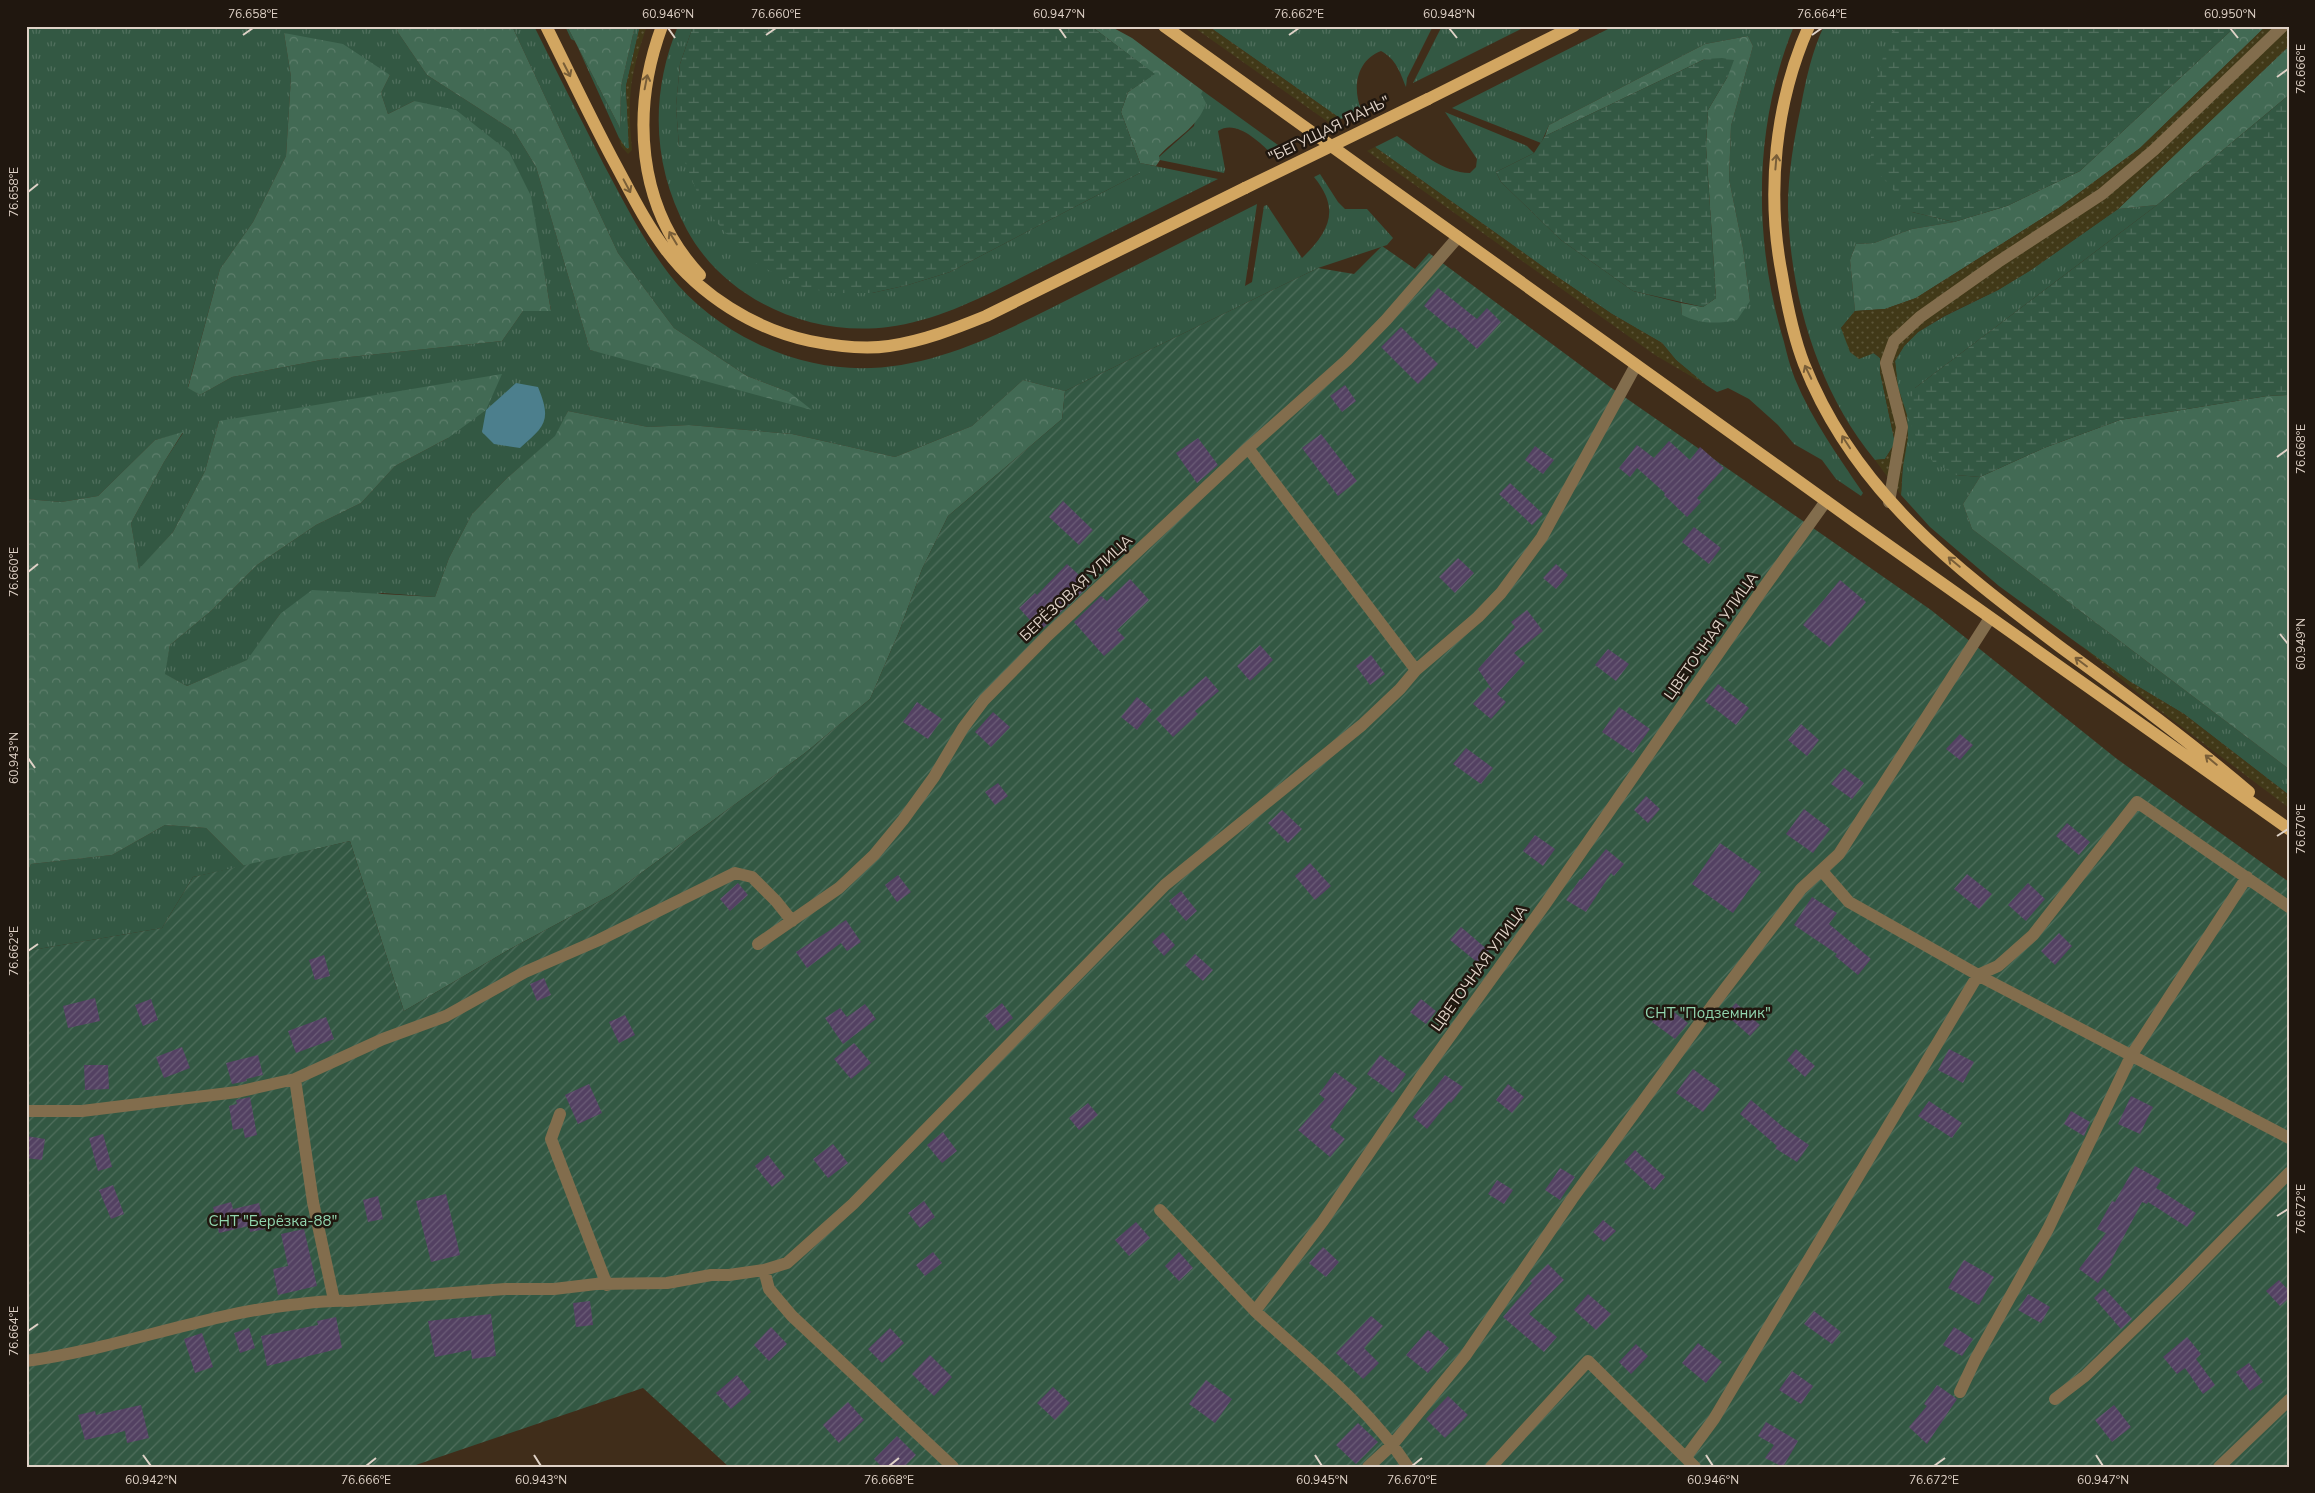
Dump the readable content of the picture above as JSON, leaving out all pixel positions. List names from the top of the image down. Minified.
{"streets":{"main road":["\"БЕГУЩАЯ ЛАНЬ\""],"street":["БЕРЁЗОВАЯ УЛИЦА","ЦВЕТОЧНАЯ УЛИЦА"]},"parks":["СНТ \"Подземник\"","СНТ \"Берёзка-88\""],"coordinates":["76.658°E","60.946°N","76.660°E","60.947°N","76.662°E","60.948°N","76.664°E","60.950°N","76.666°E","76.668°E","60.949°N","60.943°N","76.670°E","76.672°E","60.942°N","60.945°N"]}
